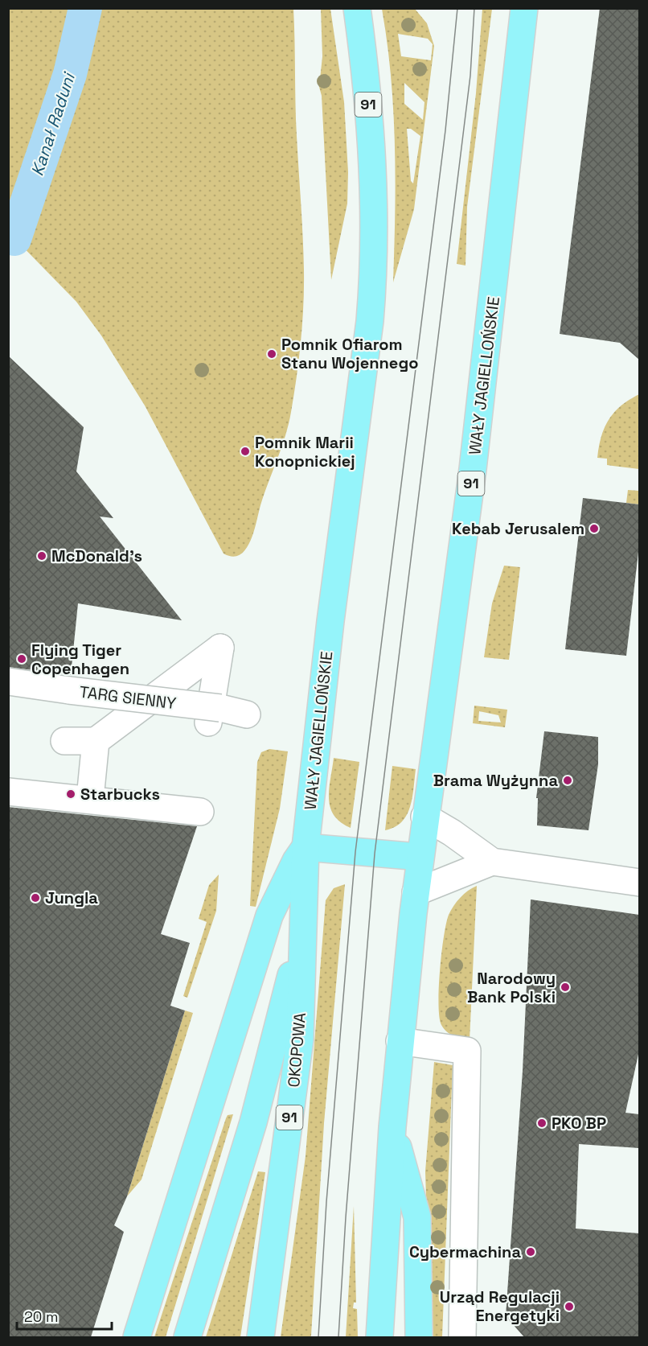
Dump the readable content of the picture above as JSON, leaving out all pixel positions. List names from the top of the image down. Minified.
{"streets":{"main road":["91","WAŁY JAGIELLOŃSKIE","OKOPOWA"],"street":["TARG SIENNY"]},"crossings":[["91","WAŁY JAGIELLOŃSKIE"],["WAŁY JAGIELLOŃSKIE","OKOPOWA"]],"water":["Kanał Raduni"],"places":["Pomnik Ofiarom Stanu Wojennego","Pomnik Marii Konopnickiej","Kebab Jerusalem","McDonald's","Flying Tiger Copenhagen","Brama Wyżynna","Starbucks","Jungla","Narodowy Bank Polski","PKO BP","Cybermachina","Urząd Regulacji Energetyki"],"scale_bar":"20 m"}
